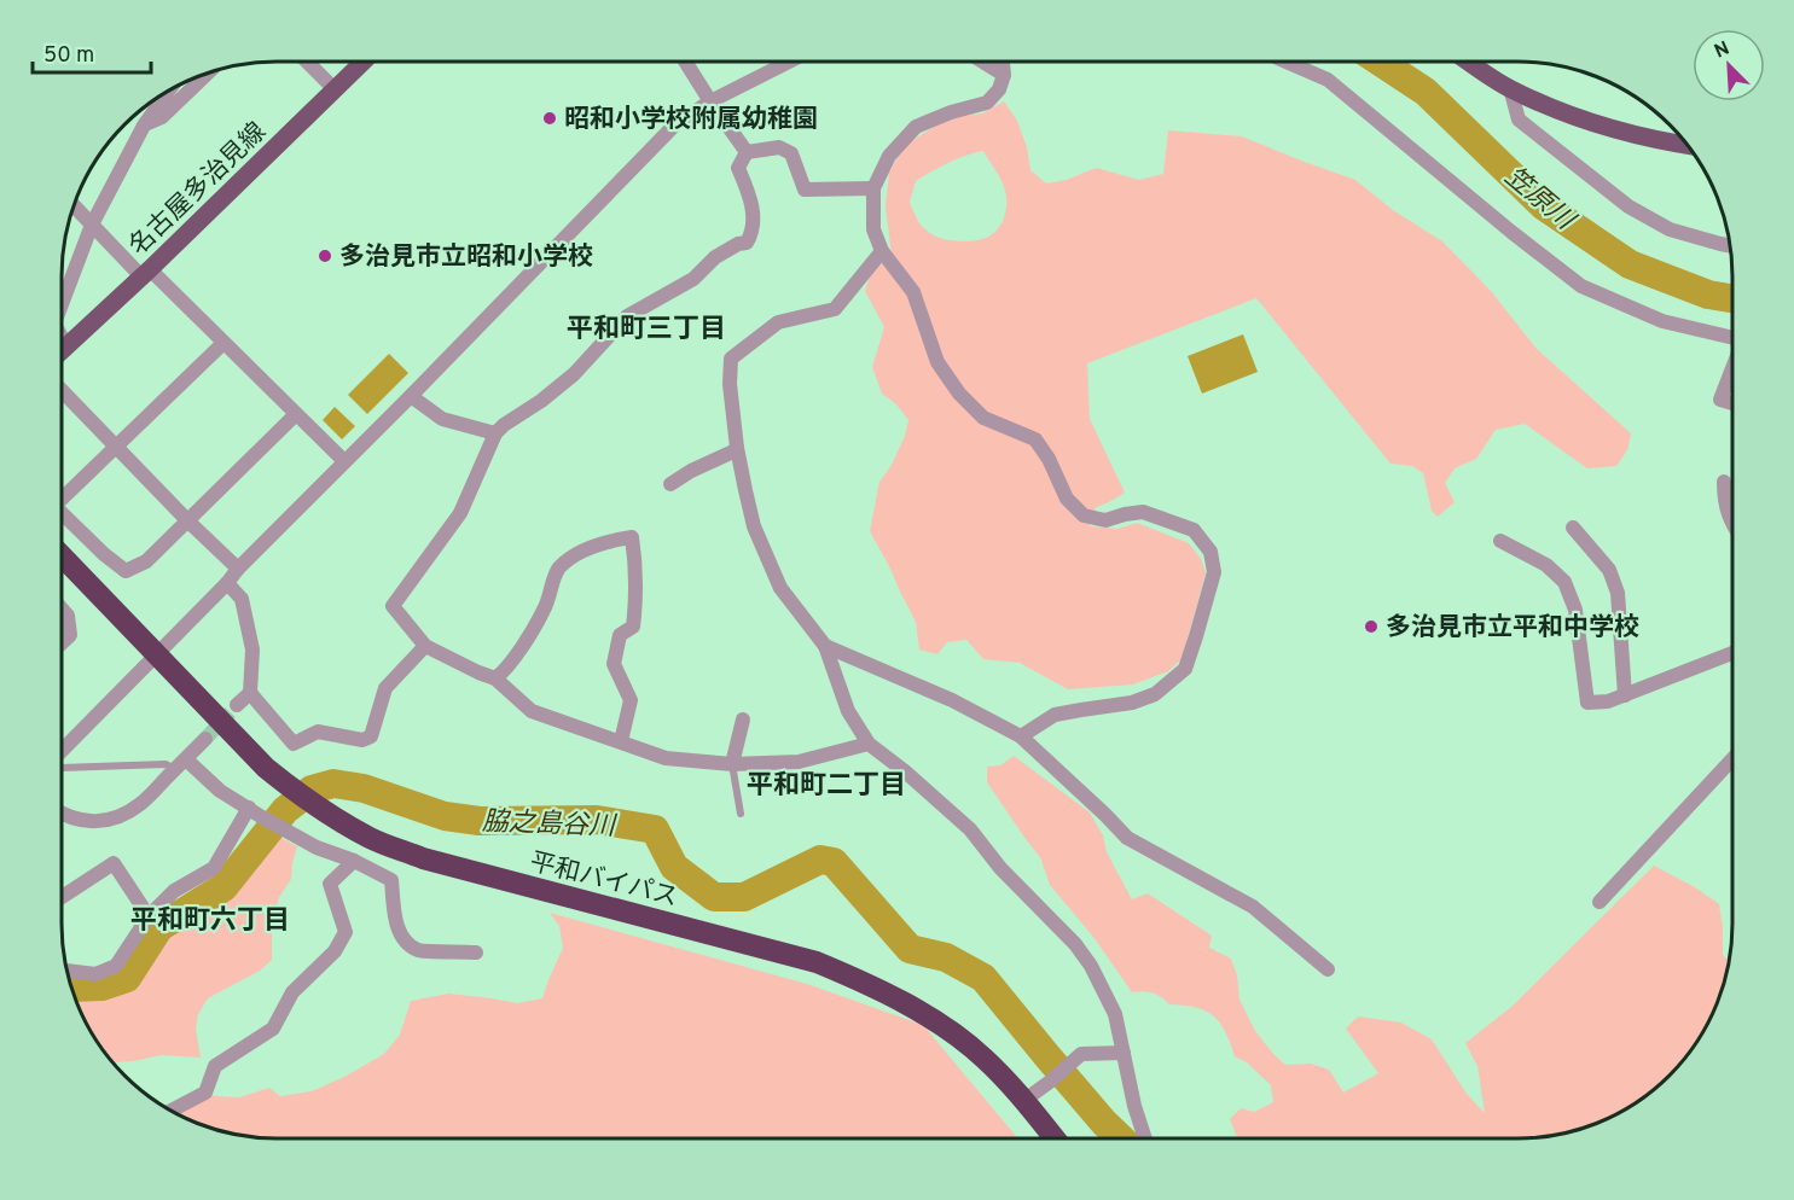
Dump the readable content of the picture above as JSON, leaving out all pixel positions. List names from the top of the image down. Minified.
{"streets":{"highway":["平和バイパス"],"main road":["名古屋多治見線"]},"districts":["平和町三丁目","平和町二丁目","平和町六丁目"],"water":["笠原川","脇之島谷川"],"places":["昭和小学校附属幼稚園","多治見市立昭和小学校","多治見市立平和中学校"],"scale_bar":"50 m","north":"top left"}
